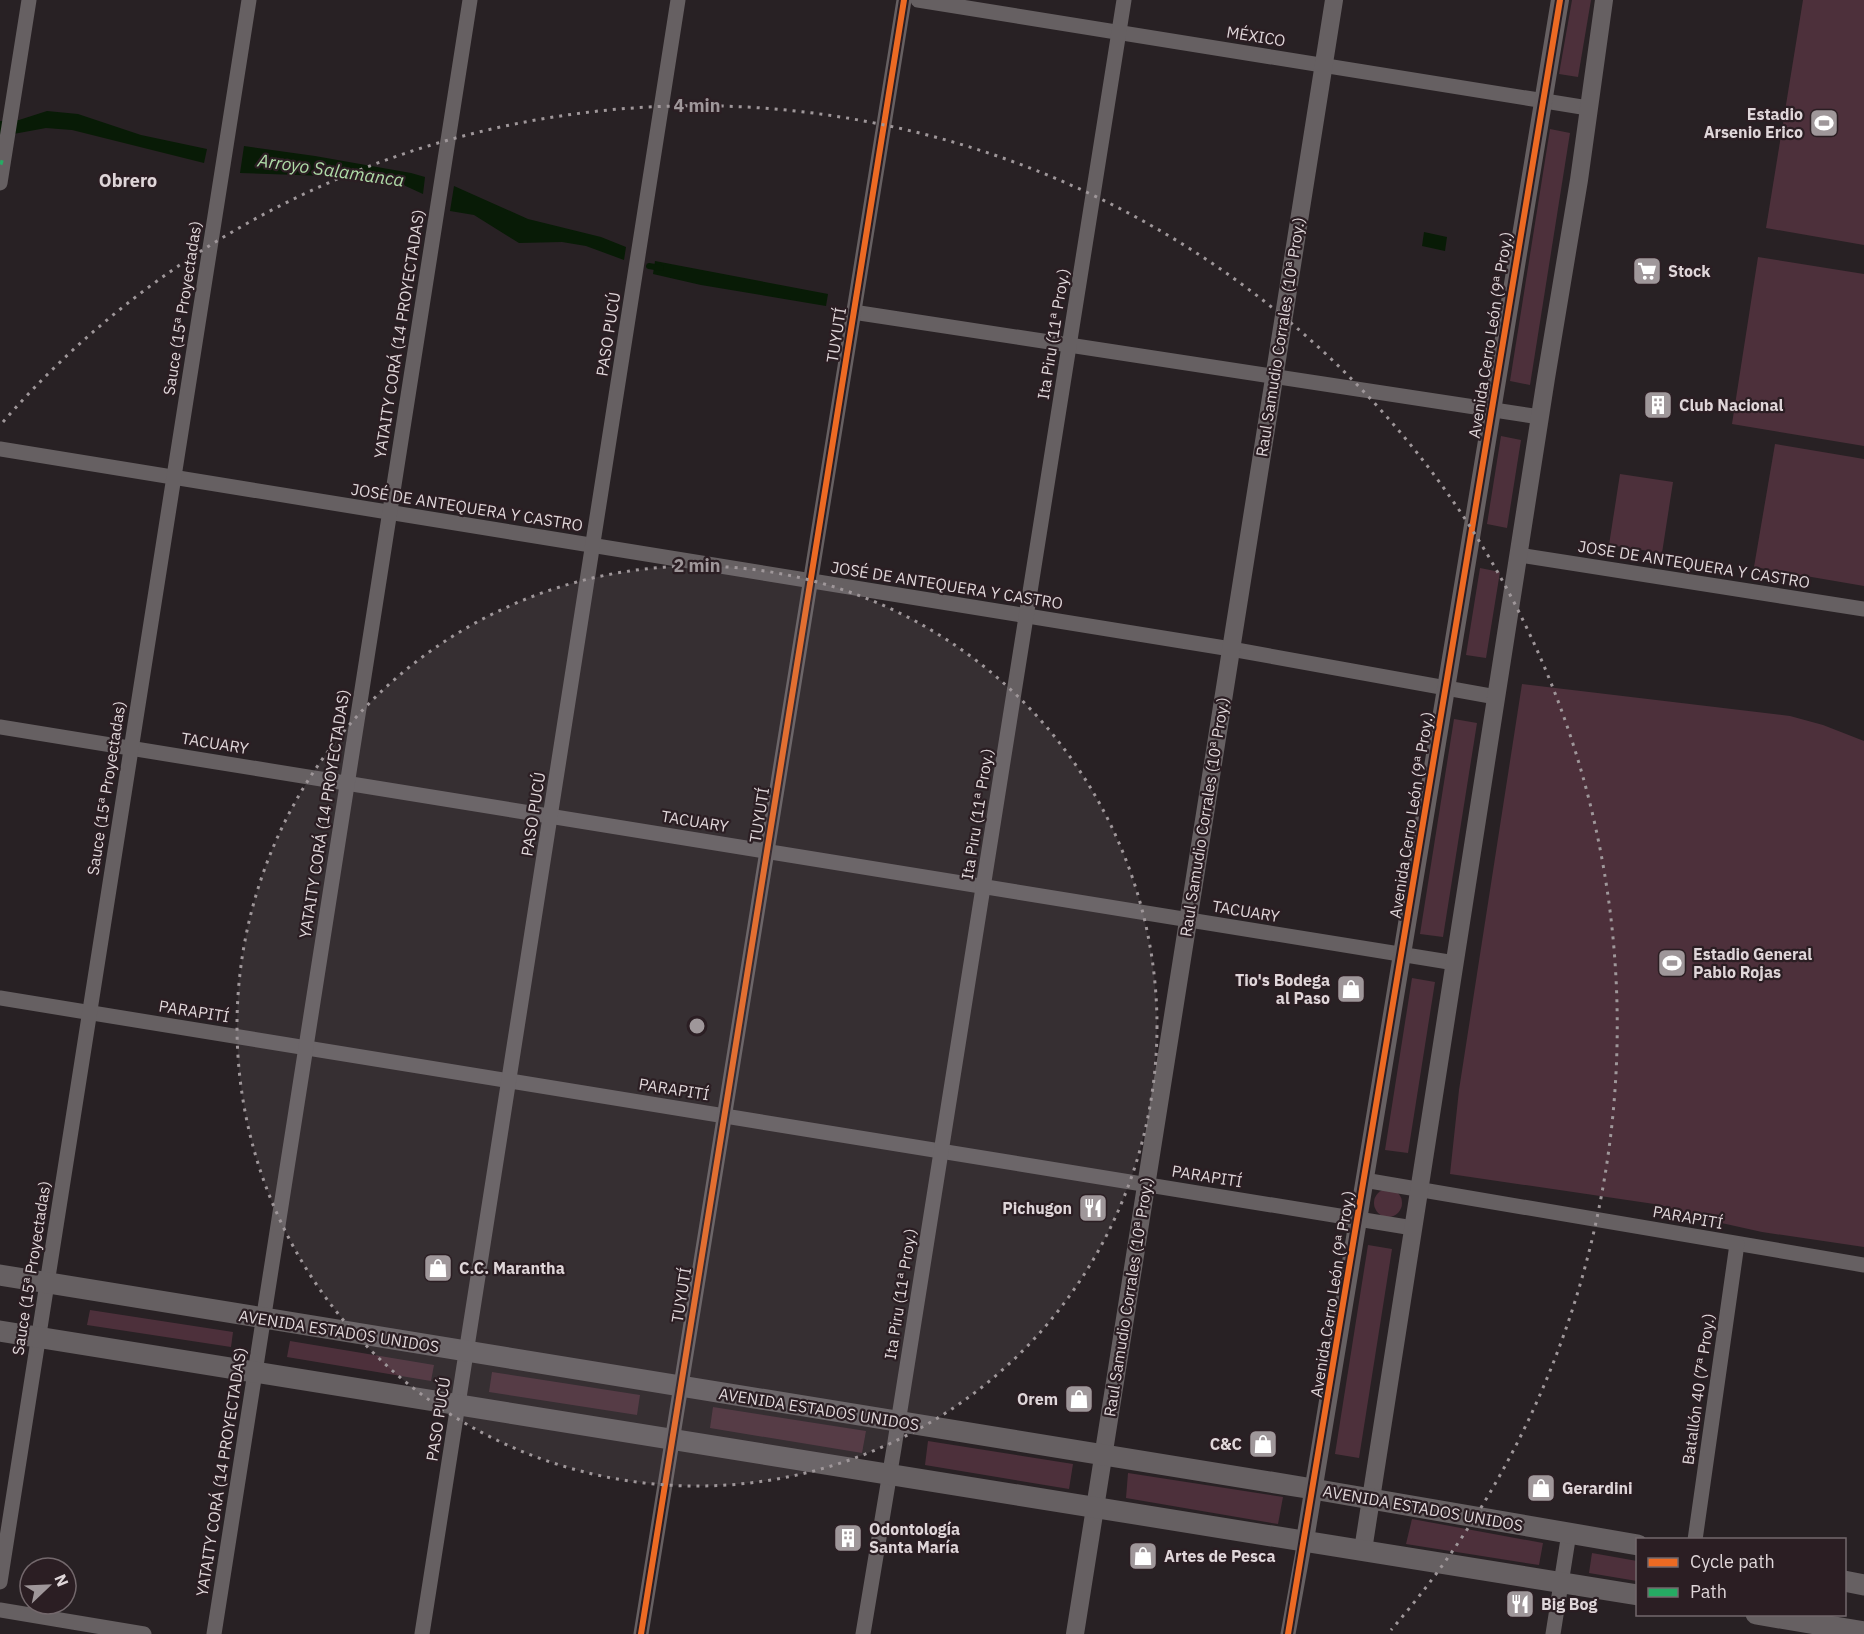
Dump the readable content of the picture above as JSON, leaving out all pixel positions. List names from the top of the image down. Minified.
{"streets":{"main road":["AVENIDA ESTADOS UNIDOS"],"street":["MÉXICO","Sauce (15ª Proyectadas)","YATAITY CORÁ (14 PROYECTADAS)","PASO PUCÚ","Ita Piru (11ª Proy.)","TUYUTÍ","Avenida Cerro León (9ª Proy.)","Raul Samudio Corrales (10ª Proy.)","JOSÉ DE ANTEQUERA Y CASTRO","JOSE DE ANTEQUERA Y CASTRO","TACUARY","PARAPITÍ","Batallón 40 (7ª Proy.)"]},"crossings":[["MÉXICO","Ita Piru (11ª Proy.)"],["MÉXICO","Avenida Cerro León (9ª Proy.)"],["MÉXICO","Raul Samudio Corrales (10ª Proy.)"],["Sauce (15ª Proyectadas)","JOSÉ DE ANTEQUERA Y CASTRO"],["Sauce (15ª Proyectadas)","TACUARY"],["Sauce (15ª Proyectadas)","PARAPITÍ"],["Sauce (15ª Proyectadas)","AVENIDA ESTADOS UNIDOS"],["YATAITY CORÁ (14 PROYECTADAS)","JOSÉ DE ANTEQUERA Y CASTRO"],["YATAITY CORÁ (14 PROYECTADAS)","TACUARY"],["YATAITY CORÁ (14 PROYECTADAS)","PARAPITÍ"],["YATAITY CORÁ (14 PROYECTADAS)","AVENIDA ESTADOS UNIDOS"],["PASO PUCÚ","JOSÉ DE ANTEQUERA Y CASTRO"],["PASO PUCÚ","TACUARY"],["PASO PUCÚ","PARAPITÍ"],["PASO PUCÚ","AVENIDA ESTADOS UNIDOS"],["Ita Piru (11ª Proy.)","JOSÉ DE ANTEQUERA Y CASTRO"],["Ita Piru (11ª Proy.)","TACUARY"],["Ita Piru (11ª Proy.)","PARAPITÍ"],["Ita Piru (11ª Proy.)","AVENIDA ESTADOS UNIDOS"],["TUYUTÍ","JOSÉ DE ANTEQUERA Y CASTRO"],["TUYUTÍ","TACUARY"],["TUYUTÍ","PARAPITÍ"],["TUYUTÍ","AVENIDA ESTADOS UNIDOS"],["Avenida Cerro León (9ª Proy.)","JOSÉ DE ANTEQUERA Y CASTRO"],["Avenida Cerro León (9ª Proy.)","TACUARY"],["Avenida Cerro León (9ª Proy.)","PARAPITÍ"],["Avenida Cerro León (9ª Proy.)","AVENIDA ESTADOS UNIDOS"],["Raul Samudio Corrales (10ª Proy.)","JOSÉ DE ANTEQUERA Y CASTRO"],["Raul Samudio Corrales (10ª Proy.)","TACUARY"],["Raul Samudio Corrales (10ª Proy.)","PARAPITÍ"],["Raul Samudio Corrales (10ª Proy.)","AVENIDA ESTADOS UNIDOS"],["PARAPITÍ","Batallón 40 (7ª Proy.)"]],"districts":["Obrero"],"water":["Arroyo Salamanca"],"places":{"sports":["Estadio Arsenio Erico","Estadio General Pablo Rojas"],"supermarket":["Stock"],"building":["Club Nacional","Odontología Santa María"],"shop":["Tio's Bodega al Paso","C.C. Marantha","Orem","C&C","Gerardini","Artes de Pesca"],"restaurant":["Pichugon","Big Bog"]},"legend":["Cycle path","Path"],"north":"top right","rings":["4 min","2 min"]}
